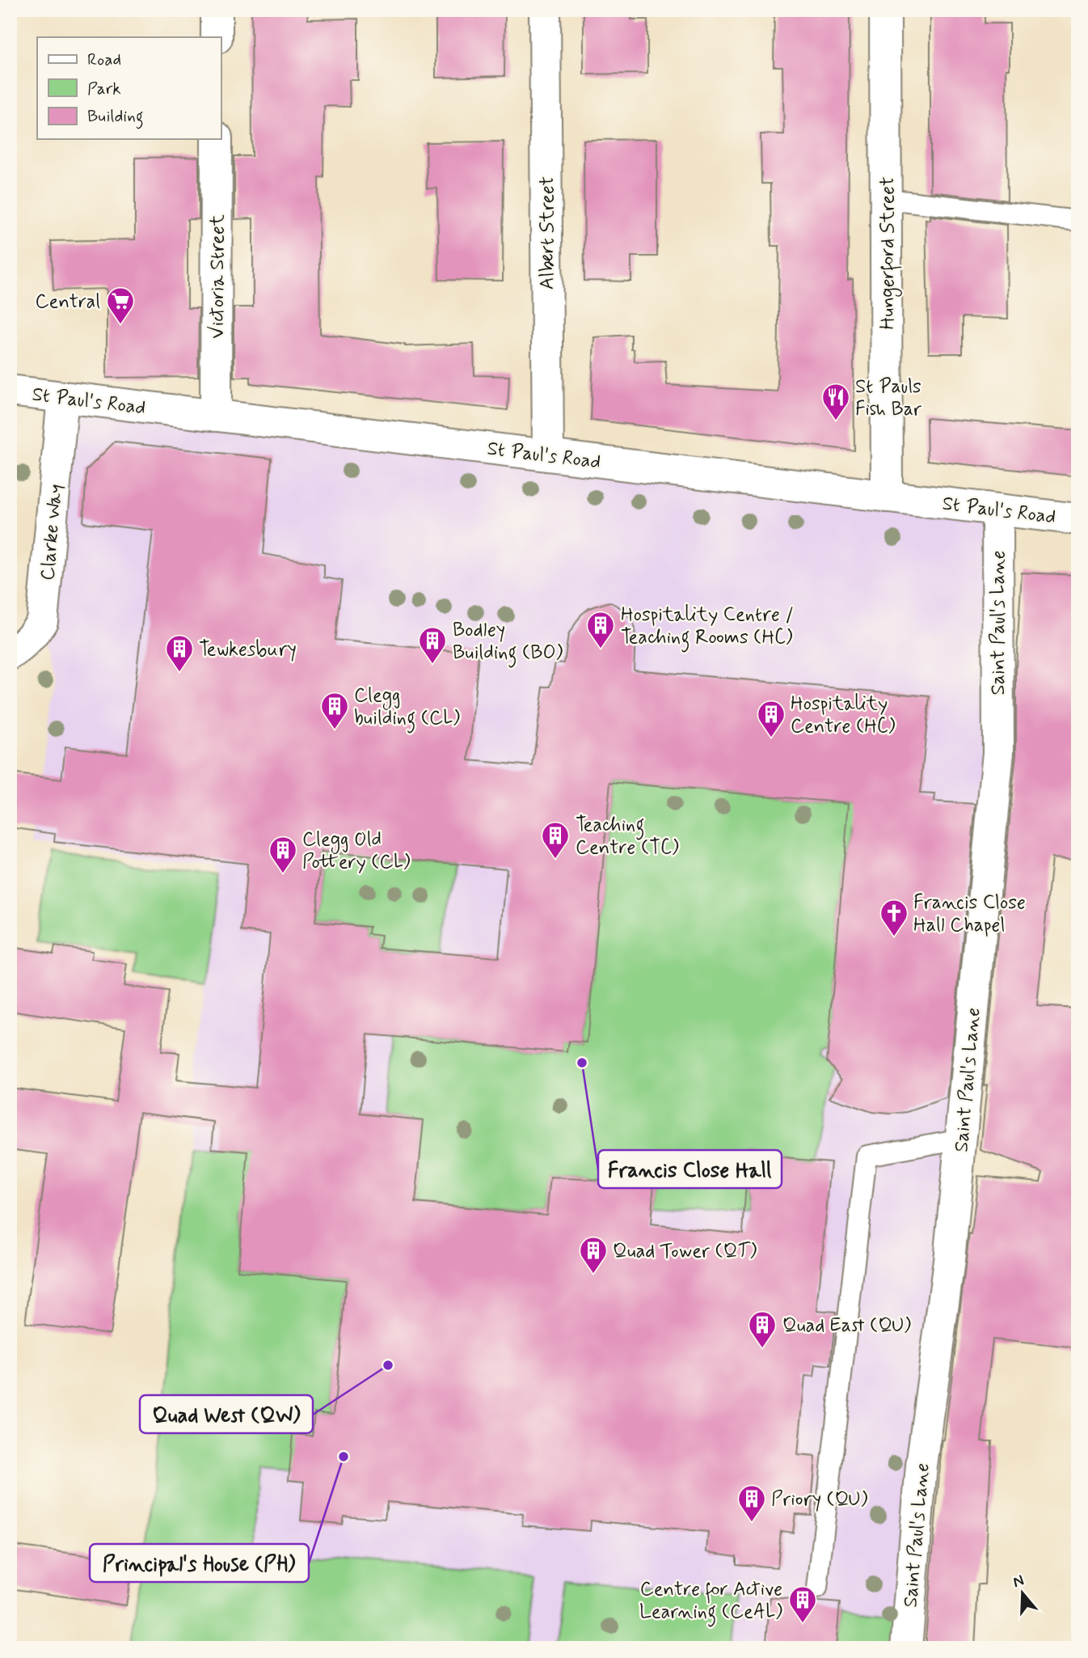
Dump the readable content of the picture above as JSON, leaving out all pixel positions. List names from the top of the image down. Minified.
{"streets":{"street":["Albert Street","Hungerford Street","Victoria Street","St Paul's Road","Clarke Way","Saint Paul's Lane"]},"crossings":[["Albert Street","St Paul's Road"],["Hungerford Street","St Paul's Road"],["Victoria Street","St Paul's Road"],["St Paul's Road","Clarke Way"],["St Paul's Road","Saint Paul's Lane"]],"places":{"supermarket":["Central"],"restaurant":["St Pauls Fish Bar"],"building":["Hospitality Centre / Teaching Rooms (HC)","Bodley Building (BO)","Tewkesbury","Clegg building (CL)","Hospitality Centre (HC)","Teaching Centre (TC)","Clegg Old Pottery (CL)","Quad Tower (QT)","Quad East (QU)","Priory (QU)","Centre for Active Learning (CeAL)"],"church":["Francis Close Hall Chapel"],"other":["Francis Close Hall","Quad West (QW)","Principal's House (PH)"]},"legend":["Road","Park","Building"],"north":"top"}
